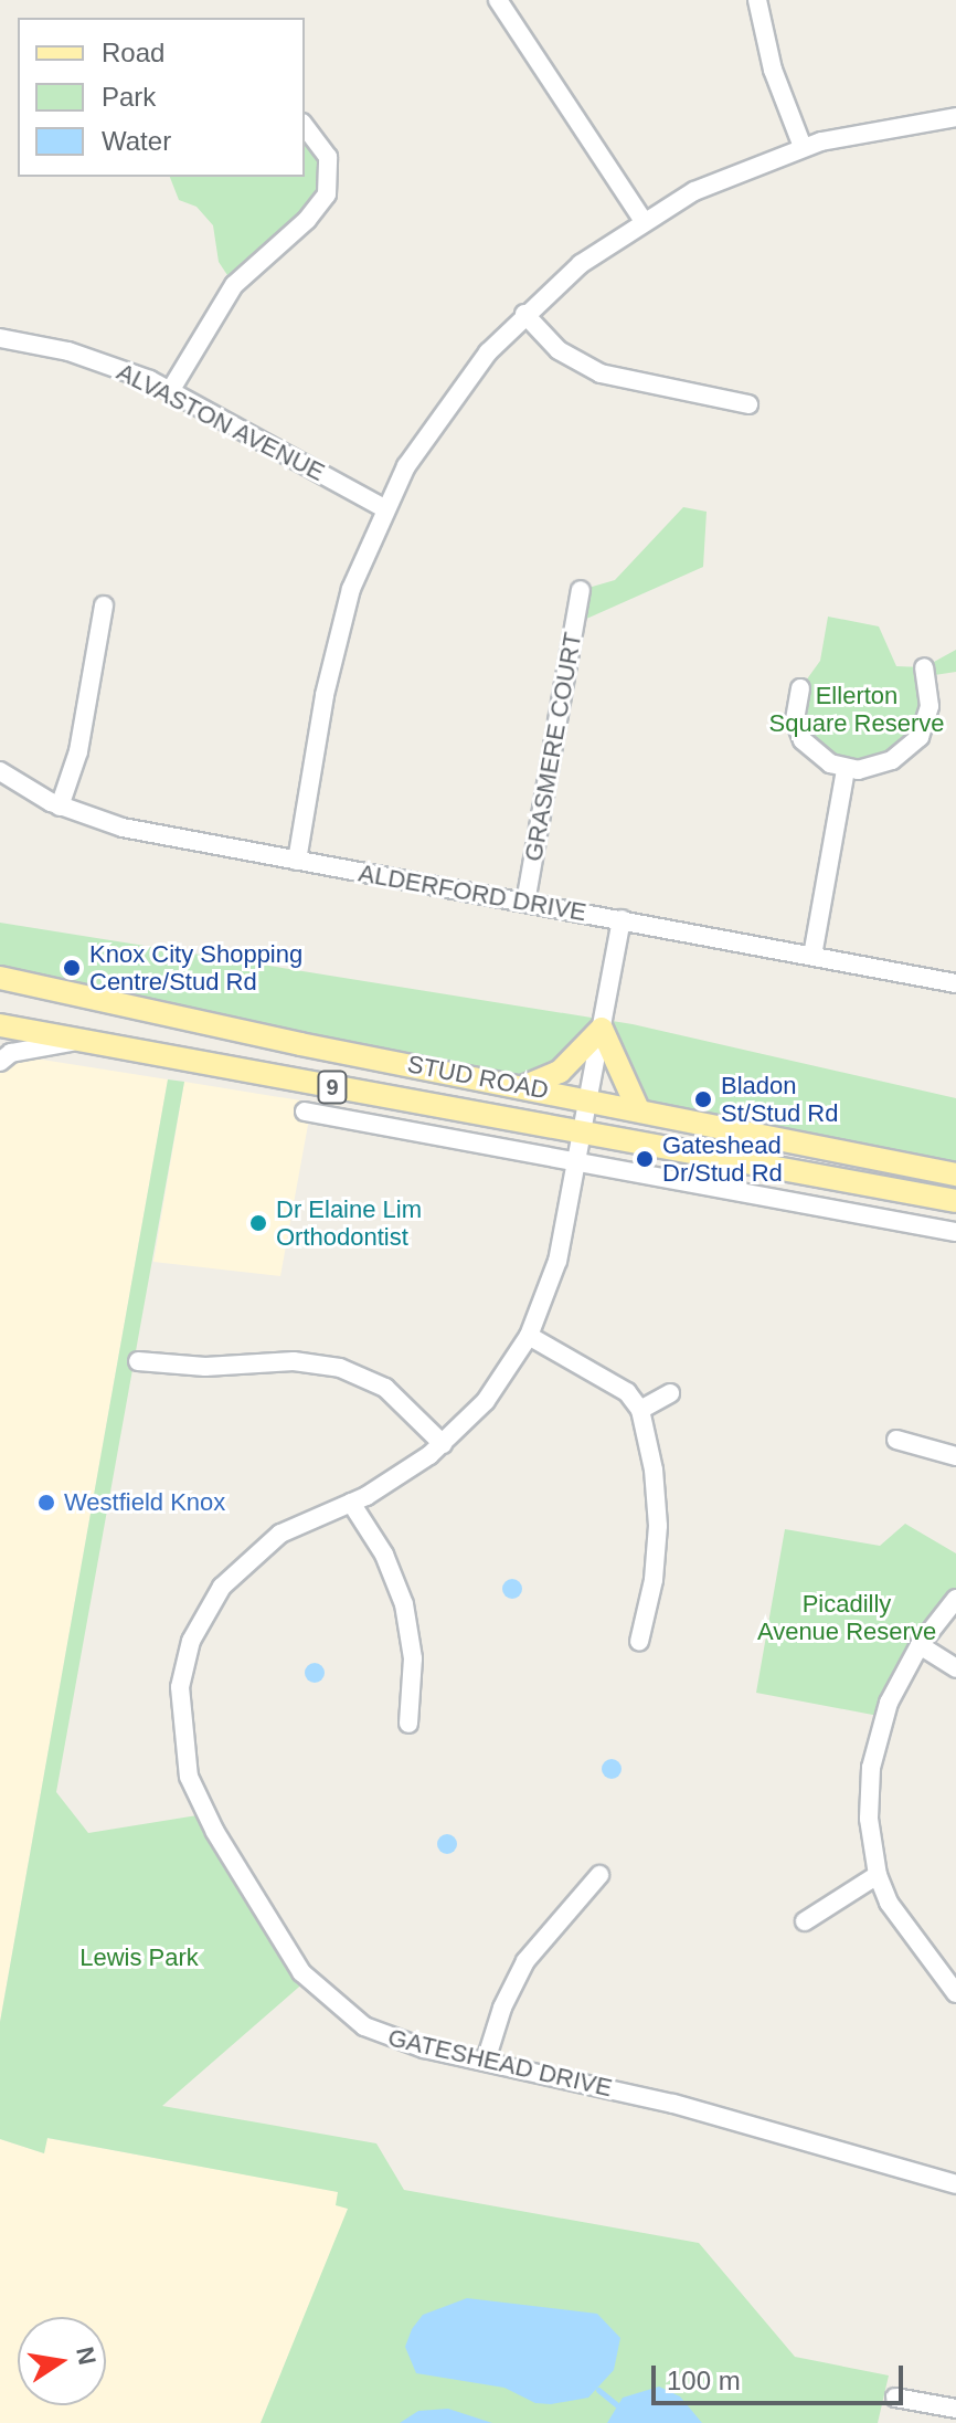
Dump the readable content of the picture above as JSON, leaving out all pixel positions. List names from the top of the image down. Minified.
{"streets":{"main road":["STUD ROAD","9"],"street":["ALVASTON AVENUE","GRASMERE COURT","ALDERFORD DRIVE","GATESHEAD DRIVE"]},"crossings":[["GRASMERE COURT","ALDERFORD DRIVE"],["ALDERFORD DRIVE","GATESHEAD DRIVE"],["STUD ROAD","GATESHEAD DRIVE"]],"parks":["Ellerton Square Reserve","Picadilly Avenue Reserve","Lewis Park"],"places":["Knox City Shopping Centre/Stud Rd","Bladon St/Stud Rd","Gateshead Dr/Stud Rd","Dr Elaine Lim Orthodontist","Westfield Knox"],"legend":["Road","Park","Water"],"scale_bar":"100 m","north":"right"}
